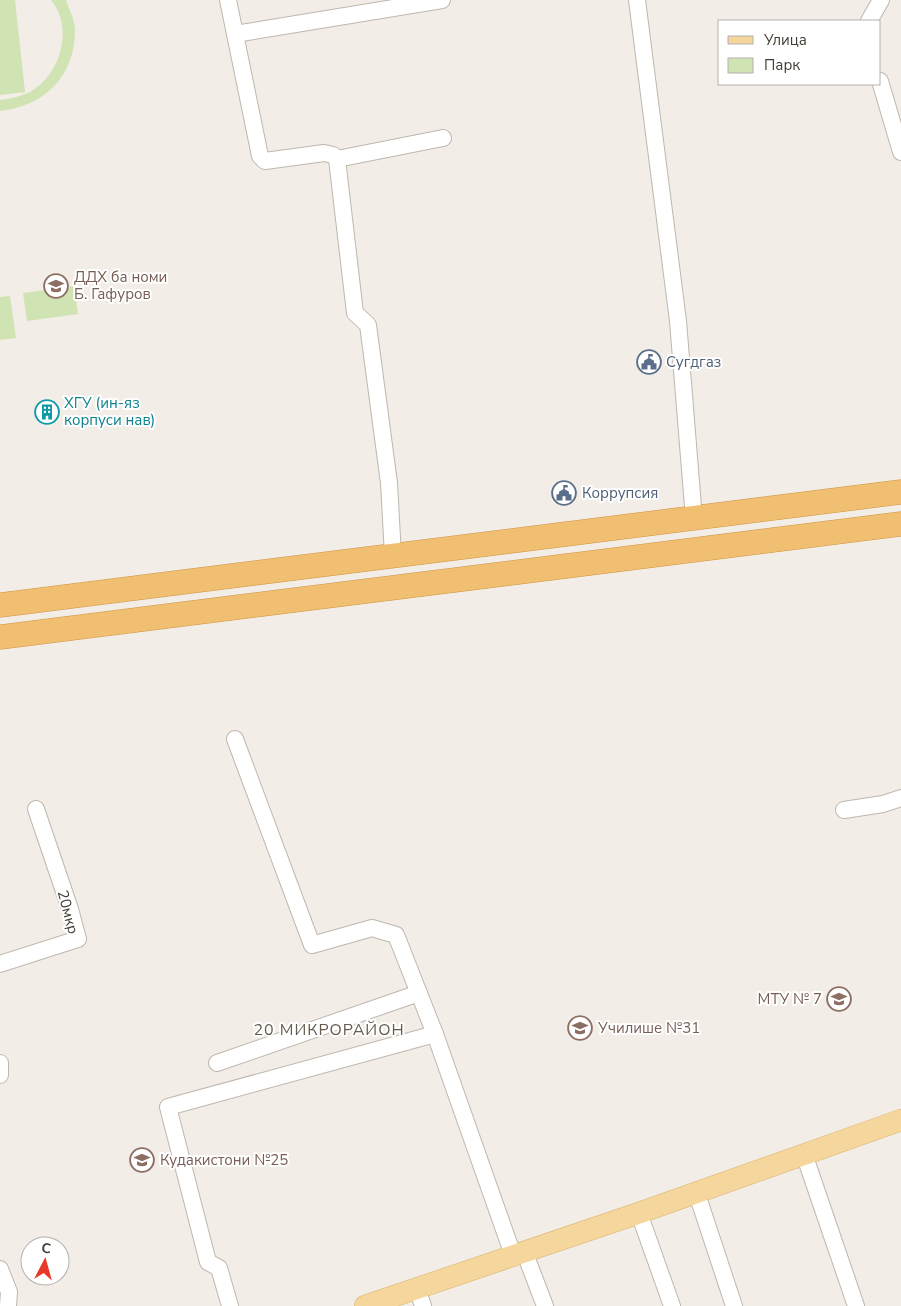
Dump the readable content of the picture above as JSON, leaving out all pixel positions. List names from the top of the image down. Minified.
{"streets":{"street":["20мкр"]},"districts":["20 МИКРОРАЙОН"],"places":{"school or university":["ДДХ ба номи Б. Гафуров","МТУ № 7","Училише №31","Кудакистони №25"],"public building":["Сугдгаз","Коррупсия"],"building":["ХГУ (ин-яз корпуси нав)"]},"legend":["Улица","Парк"],"north":"top"}
